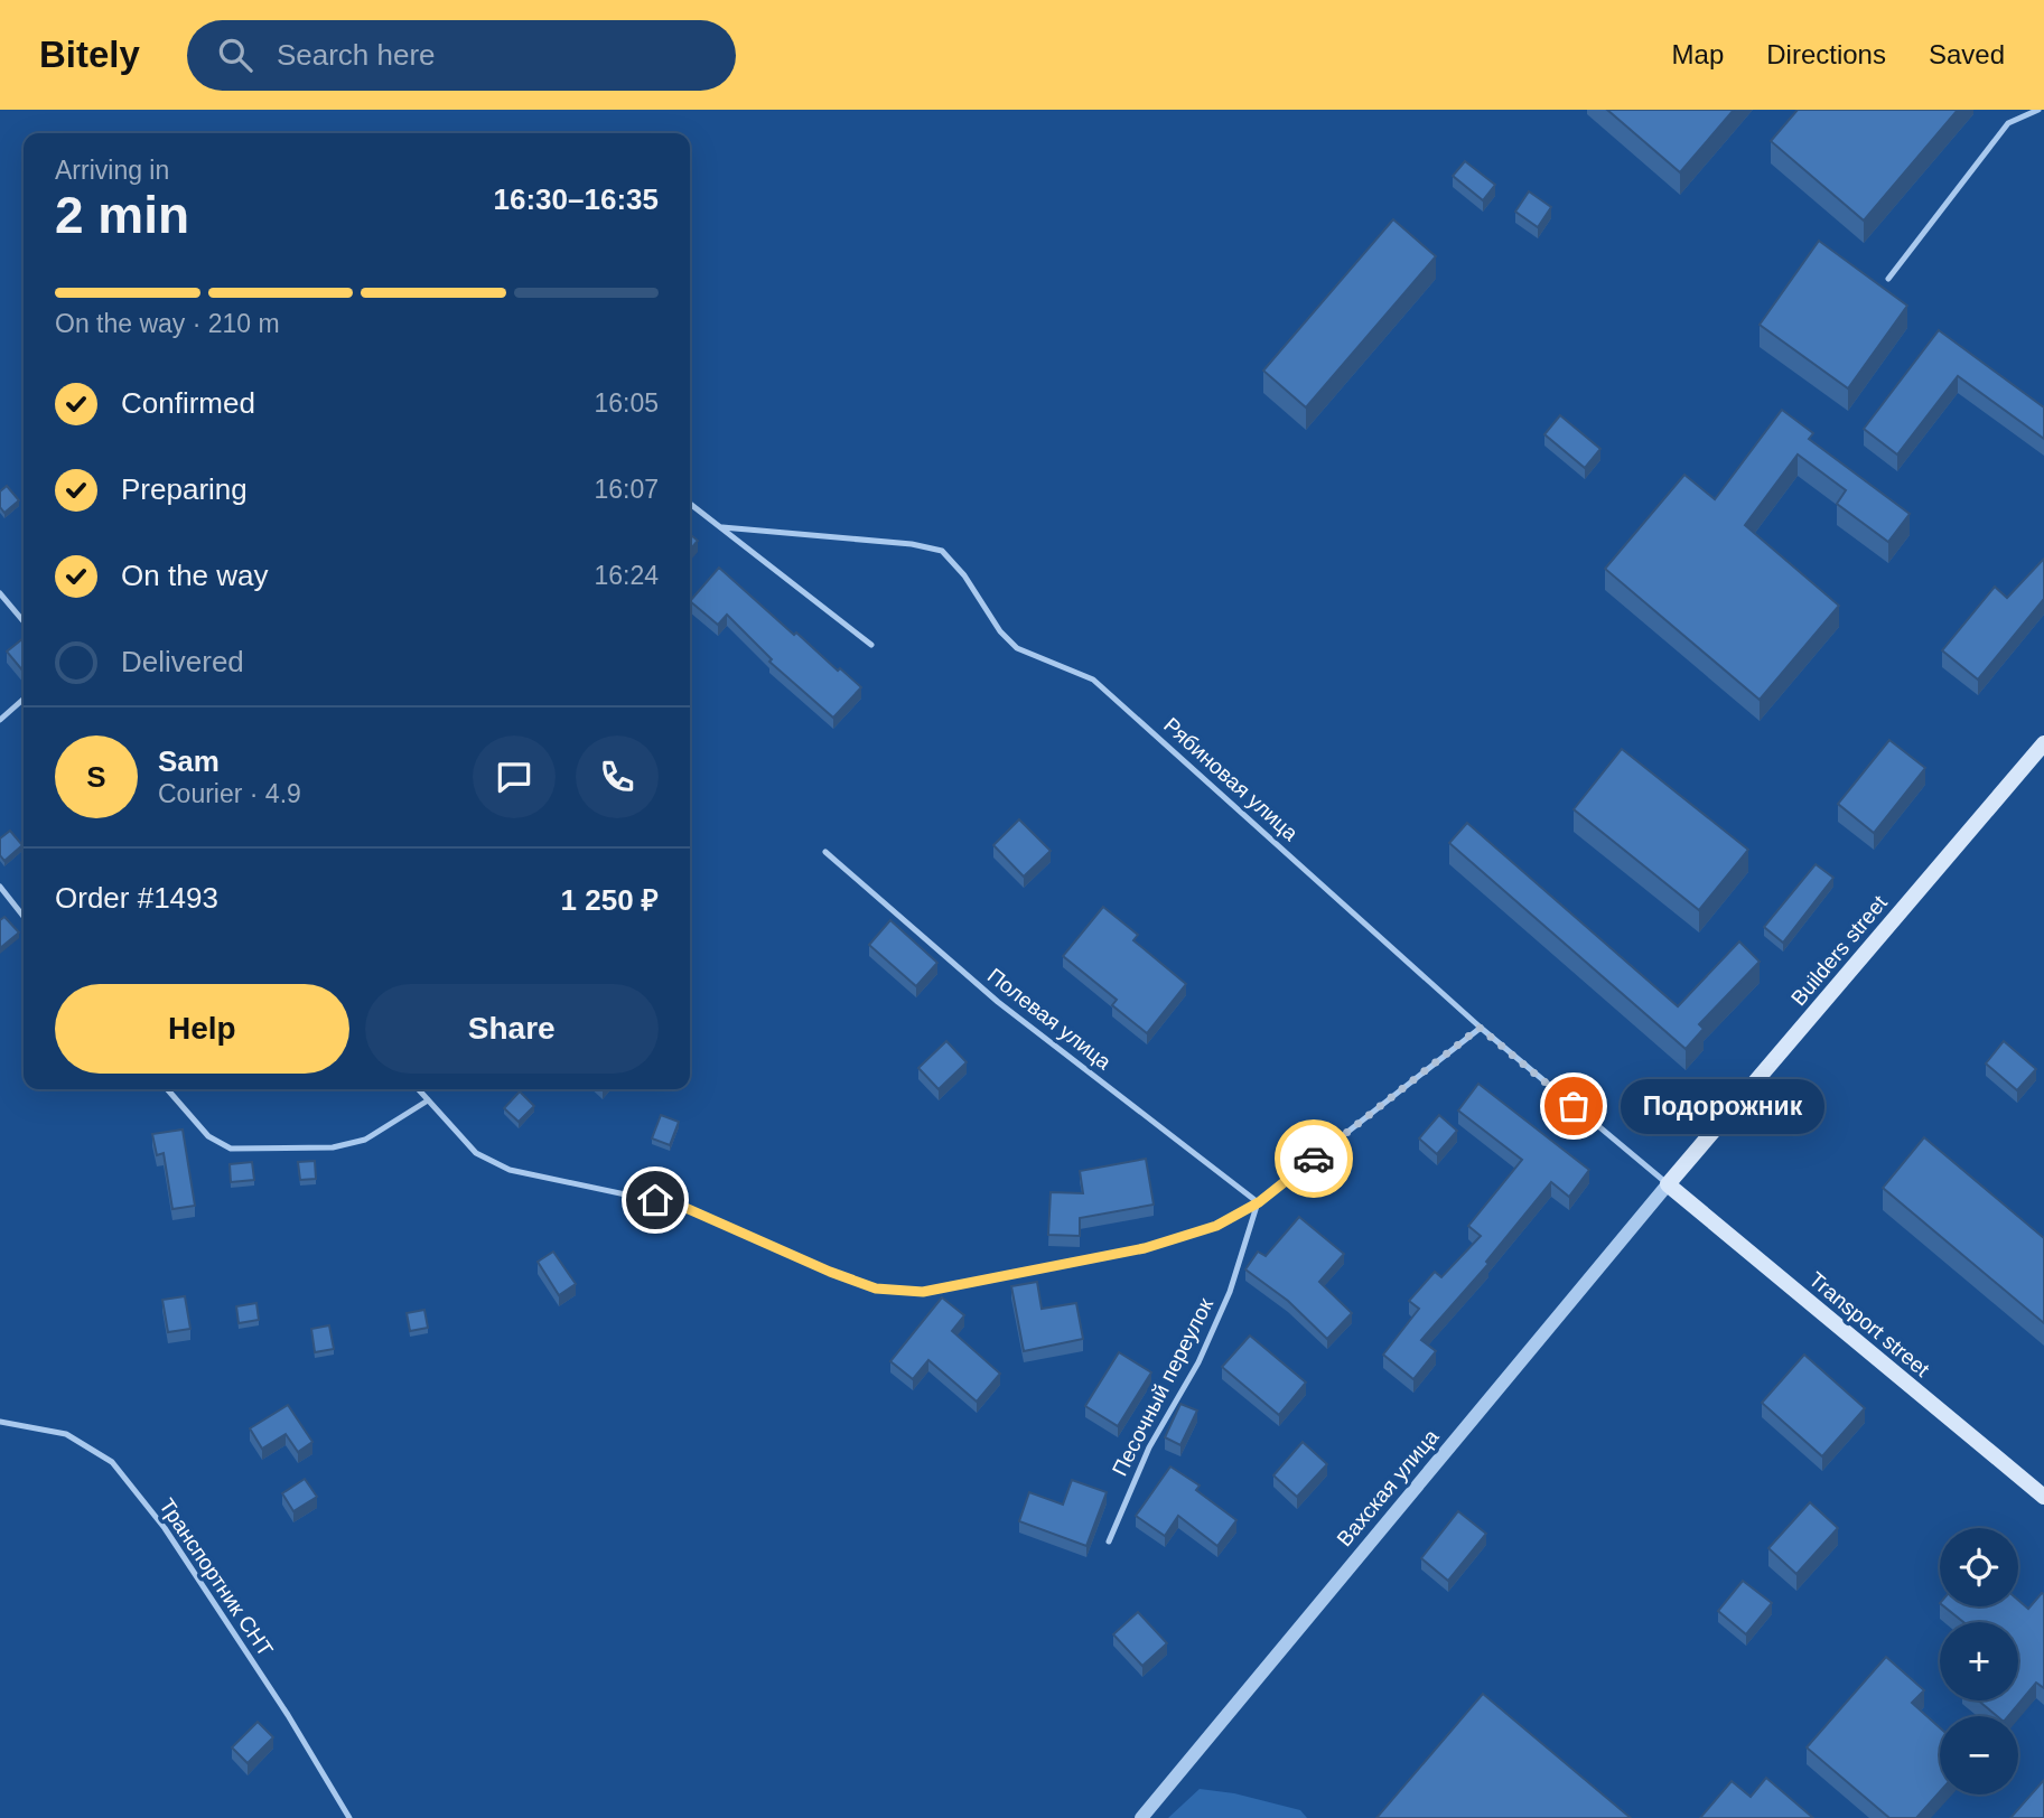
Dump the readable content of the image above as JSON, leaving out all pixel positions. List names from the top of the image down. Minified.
{"streets":{"main road":["Builders street","Transport street"],"street":["Вахская улица"],"lane":["Рябиновая улица","Полевая улица","Песочный переулок","Транспортник СНТ"]},"crossings":[["Рябиновая улица","Builders street"],["Рябиновая улица","Transport street"],["Рябиновая улица","Вахская улица"],["Builders street","Transport street"],["Builders street","Вахская улица"],["Полевая улица","Песочный переулок"],["Transport street","Вахская улица"]],"places":["Подорожник"],"page":{"header":"Bitely","search":"Search here","nav":["Map","Directions","Saved"],"heading":["2 min","Arriving in","16:30–16:35"],"panel":["Sam","Courier · 4.9","Order #1493","1 250 ₽"],"bar":"On the way · 210 m","list":[["Confirmed","16:05"],["Preparing","16:07"],["On the way","16:24"],"Delivered"],"round":"S","buttons":["Help","Share"],"bubble":"Подорожник","map_buttons":["+","−"]}}
